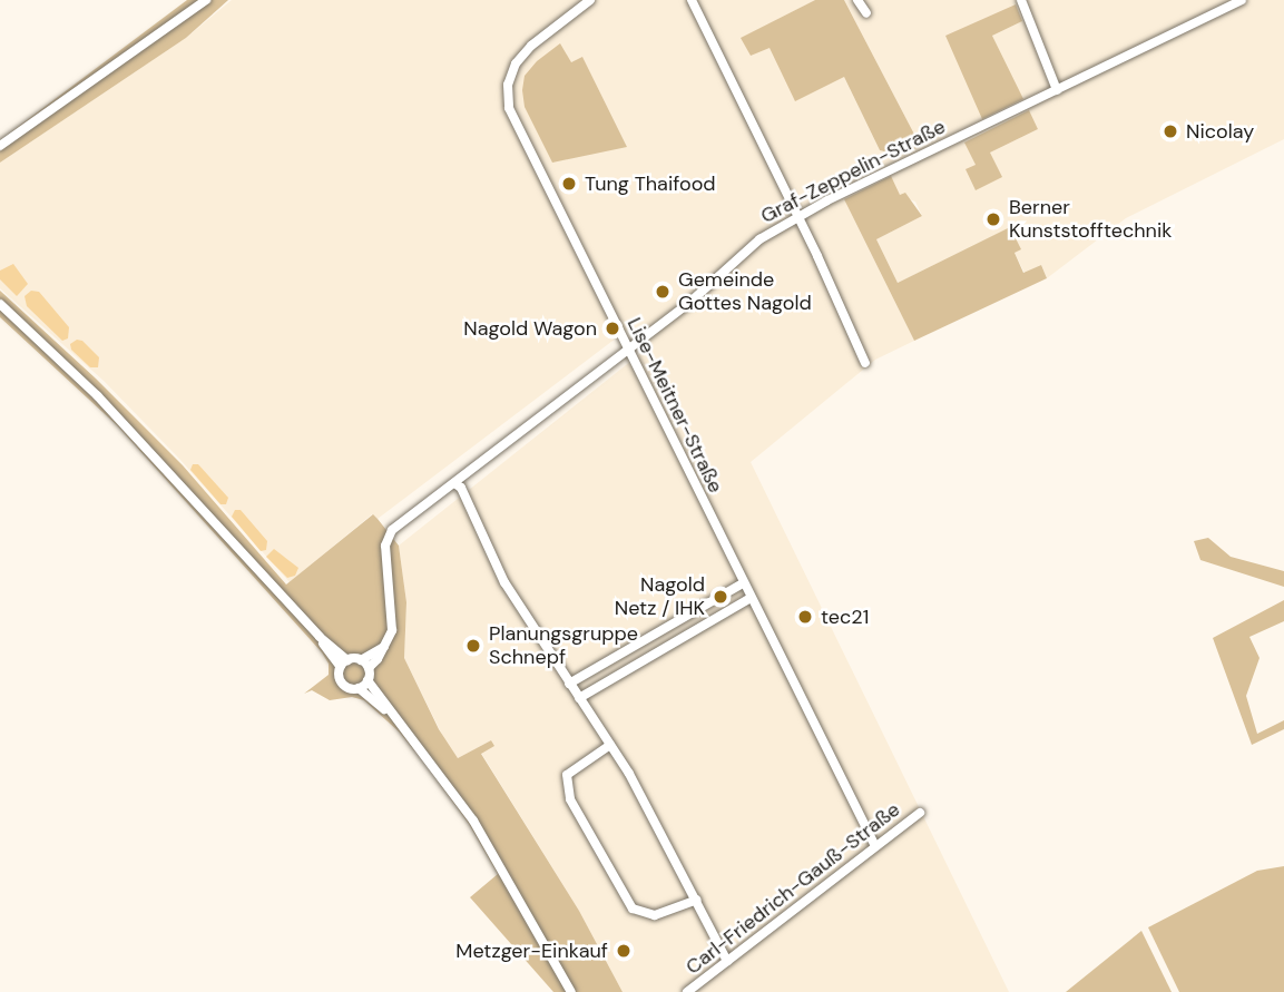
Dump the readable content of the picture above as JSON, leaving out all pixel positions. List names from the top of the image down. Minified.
{"streets":{"street":["Graf-Zeppelin-Straße","Lise-Meitner-Straße","Carl-Friedrich-Gauß-Straße"]},"crossings":[["Graf-Zeppelin-Straße","Lise-Meitner-Straße"],["Lise-Meitner-Straße","Carl-Friedrich-Gauß-Straße"]],"places":["Nicolay","Tung Thaifood","Berner Kunststofftechnik","Gemeinde Gottes Nagold","Nagold Wagon","Nagold Netz / IHK","tec21","Planungsgruppe Schnepf","Metzger-Einkauf"]}
